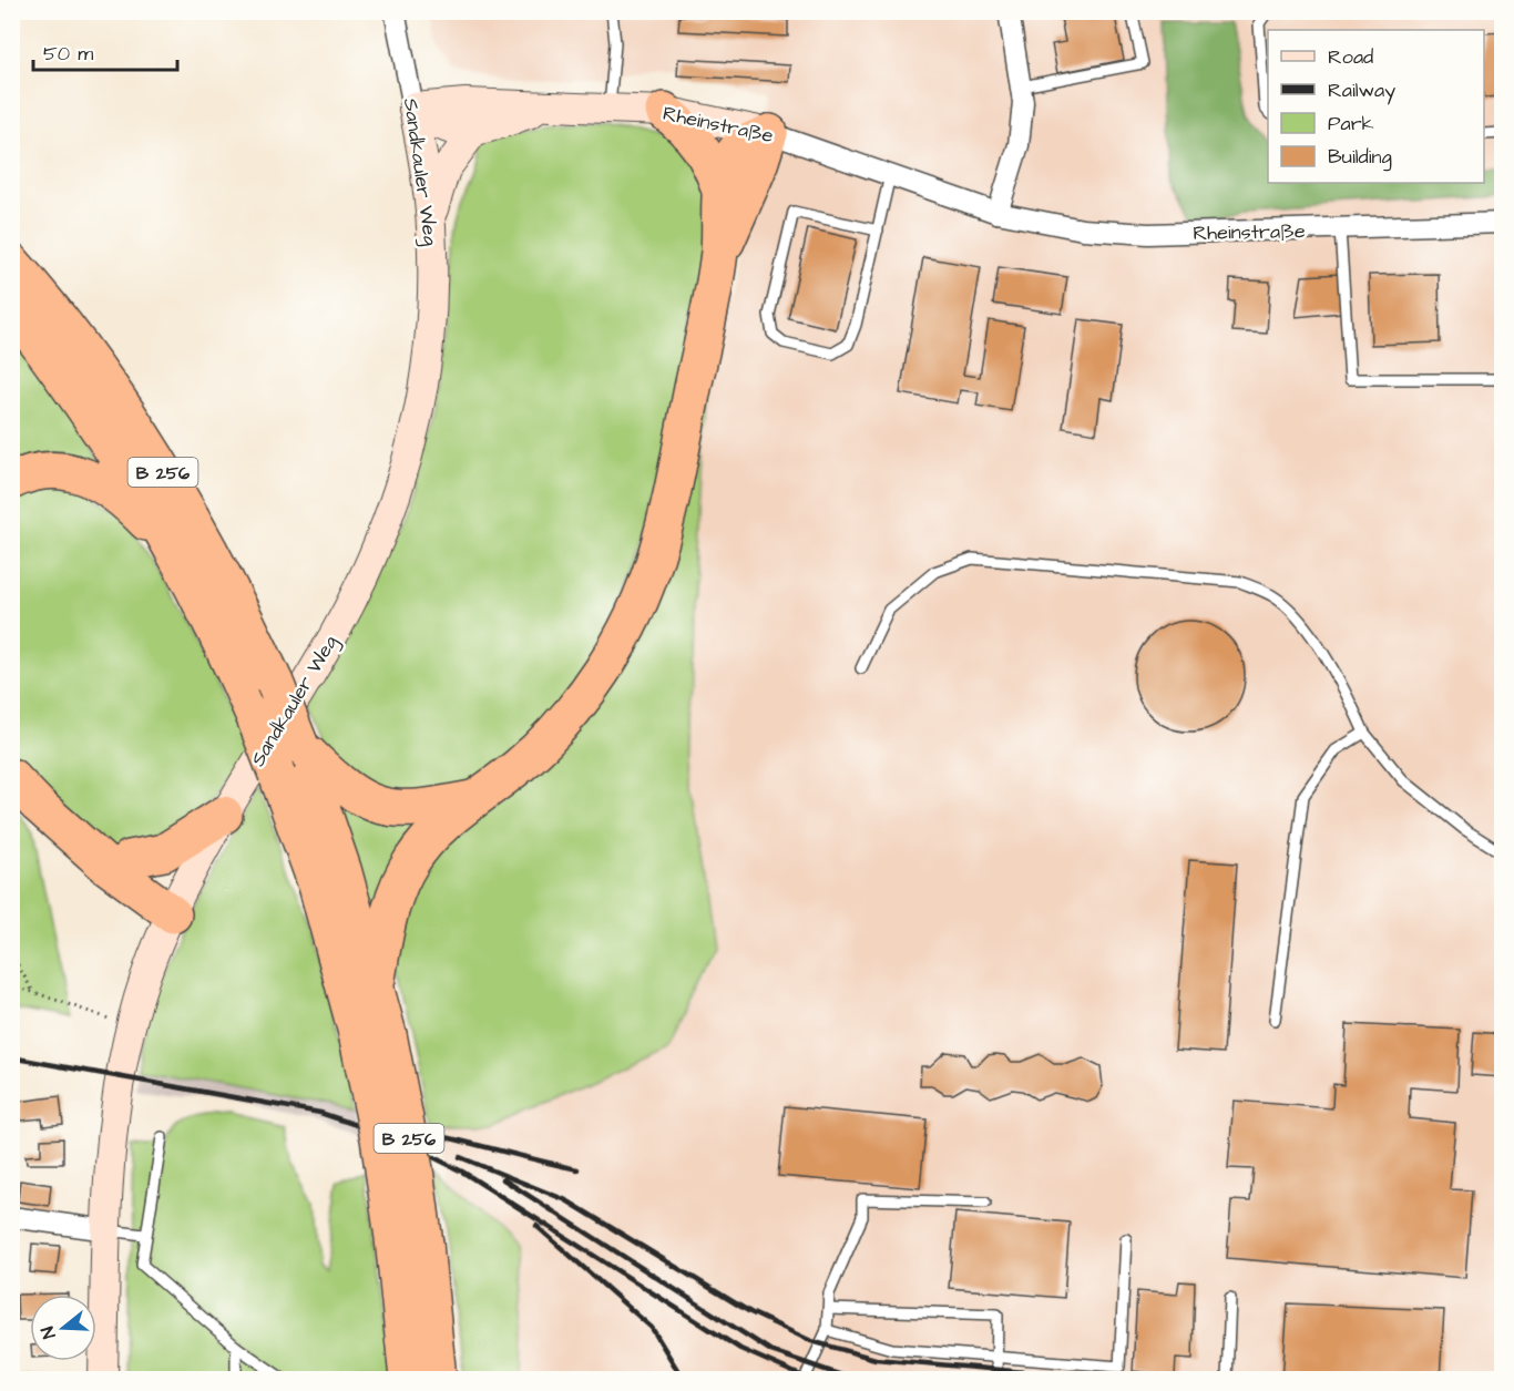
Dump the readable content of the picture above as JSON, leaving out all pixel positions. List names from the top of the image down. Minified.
{"streets":{"highway":["B 256"],"street":["Rheinstraße","Sandkauler Weg"]},"crossings":[["Rheinstraße","Sandkauler Weg"]],"legend":["Road","Railway","Park","Building"],"scale_bar":"50 m","north":"left"}
